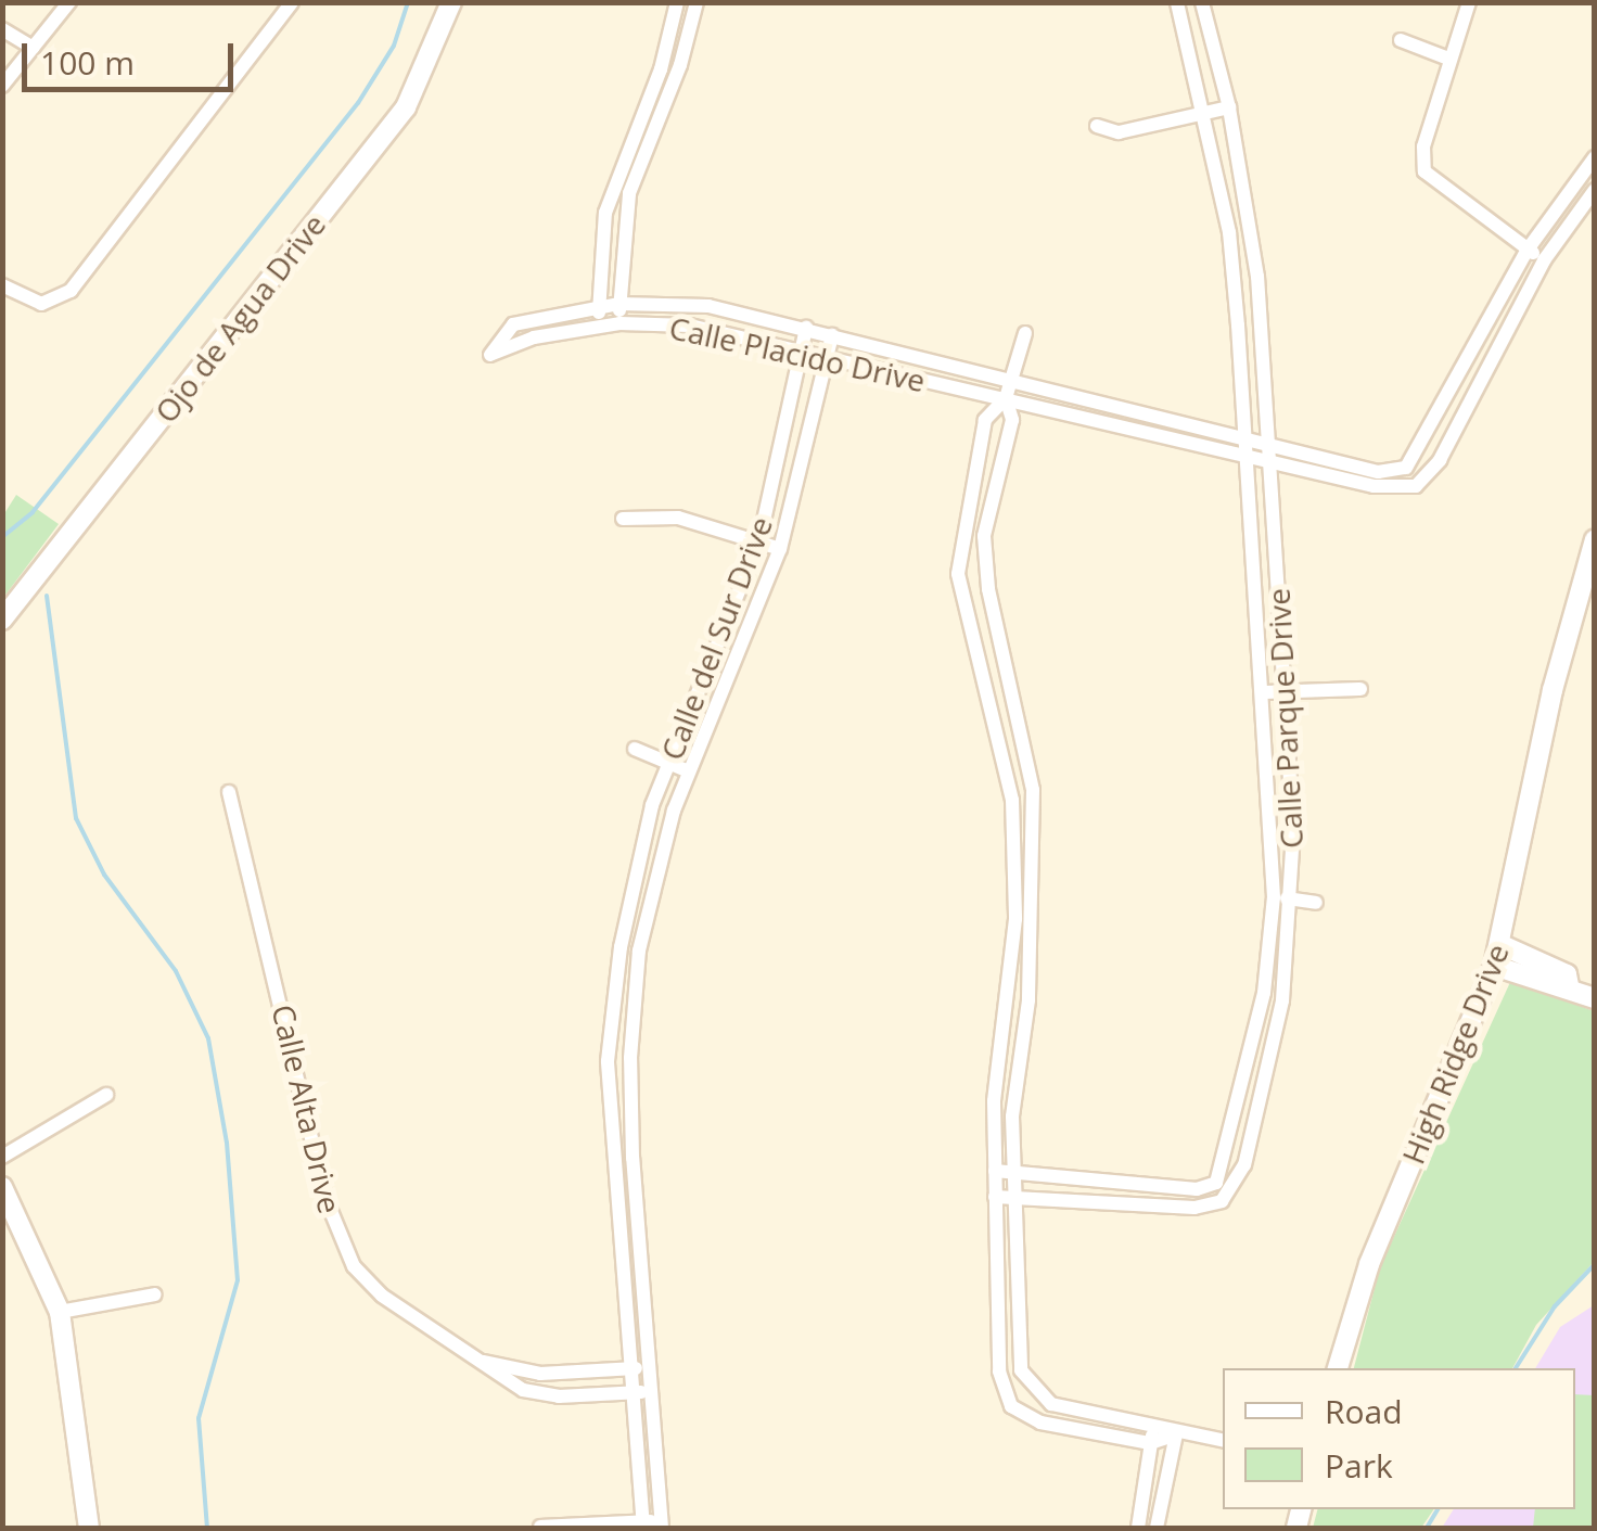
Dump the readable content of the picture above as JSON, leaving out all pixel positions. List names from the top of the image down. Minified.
{"streets":{"street":["Ojo de Agua Drive","Calle Placido Drive","Calle del Sur Drive","Calle Parque Drive","High Ridge Drive","Calle Alta Drive"]},"crossings":[["Calle Placido Drive","Calle del Sur Drive"],["Calle Placido Drive","Calle Parque Drive"],["Calle del Sur Drive","Calle Alta Drive"]],"legend":["Road","Park"],"scale_bar":"100 m"}
